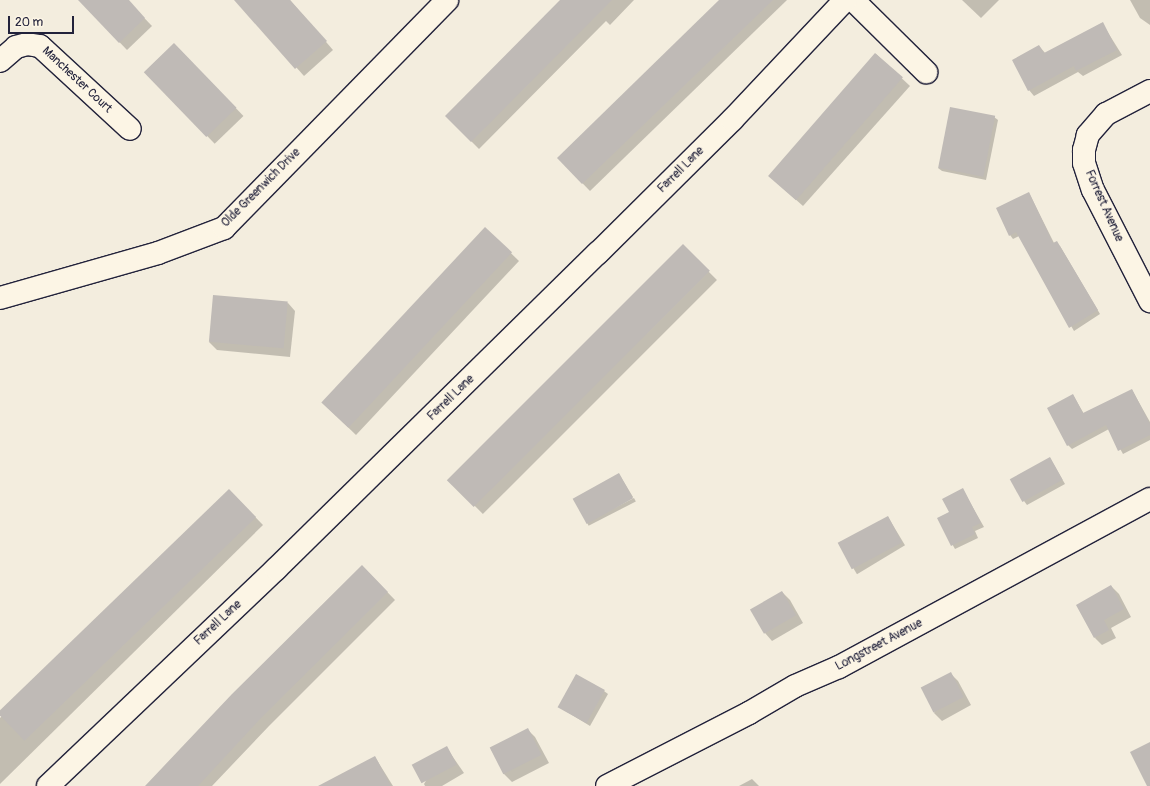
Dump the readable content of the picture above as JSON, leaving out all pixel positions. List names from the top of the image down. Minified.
{"streets":{"street":["Manchester Court","Farrell Lane","Olde Greenwich Drive","Forrest Avenue","Longstreet Avenue"]},"scale_bar":"20 m"}
